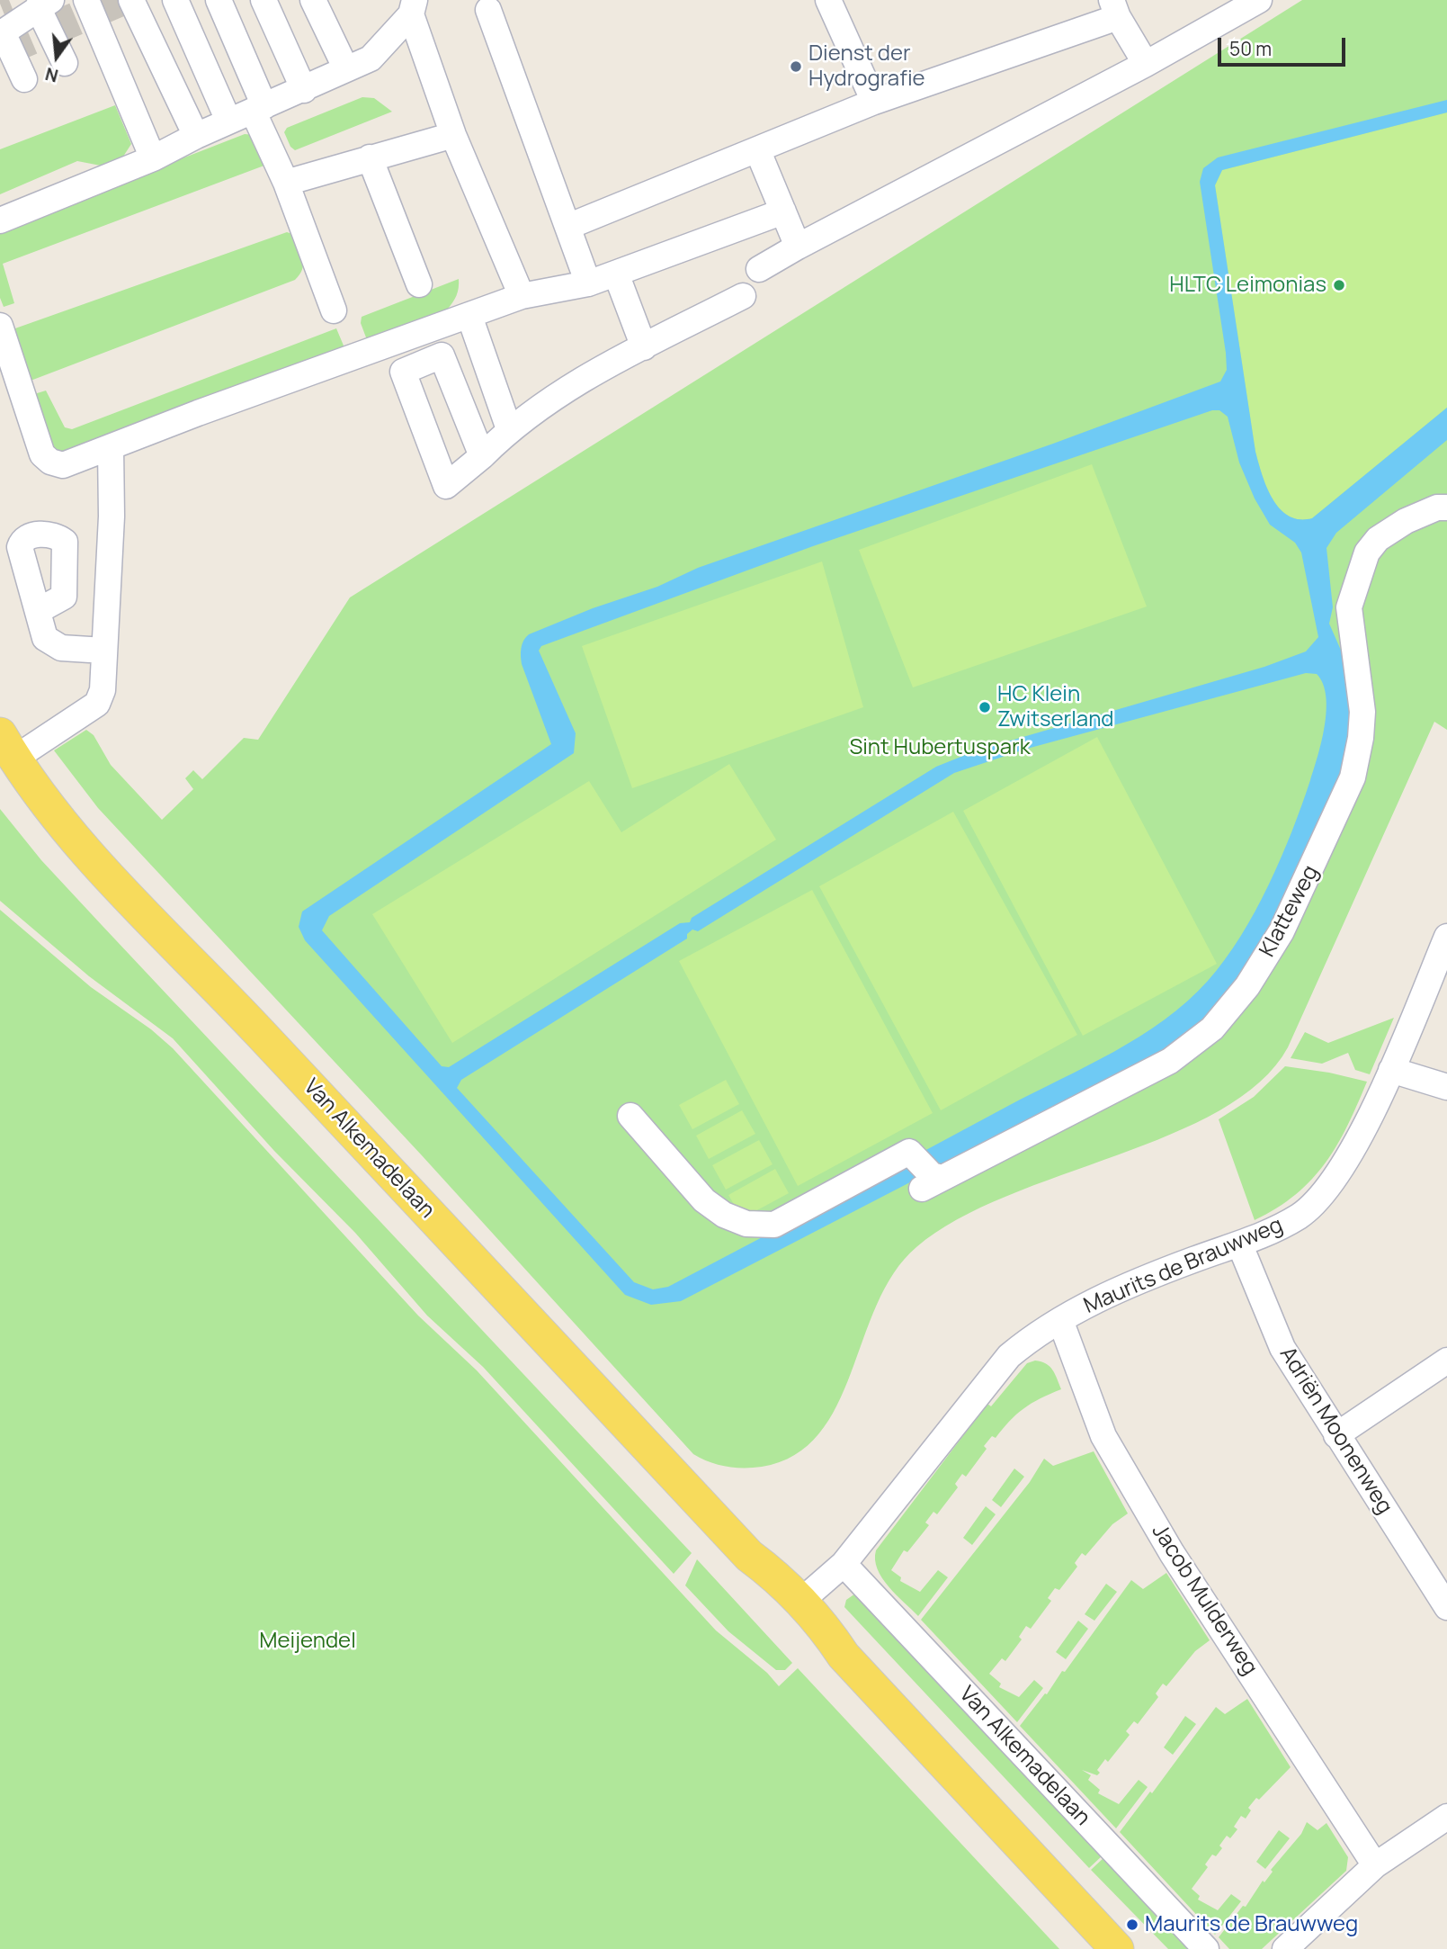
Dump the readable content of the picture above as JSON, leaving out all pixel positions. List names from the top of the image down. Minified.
{"streets":{"main road":["Van Alkemadelaan"],"street":["Klatteweg","Maurits de Brauwweg","Adriën Moonenweg","Jacob Mulderweg"]},"crossings":[["Van Alkemadelaan","Maurits de Brauwweg"],["Maurits de Brauwweg","Adriën Moonenweg"],["Maurits de Brauwweg","Jacob Mulderweg"]],"parks":["Sint Hubertuspark","Meijendel"],"places":["Dienst der Hydrografie","HLTC Leimonias","HC Klein Zwitserland","Maurits de Brauwweg"],"scale_bar":"50 m","north":"bottom"}
